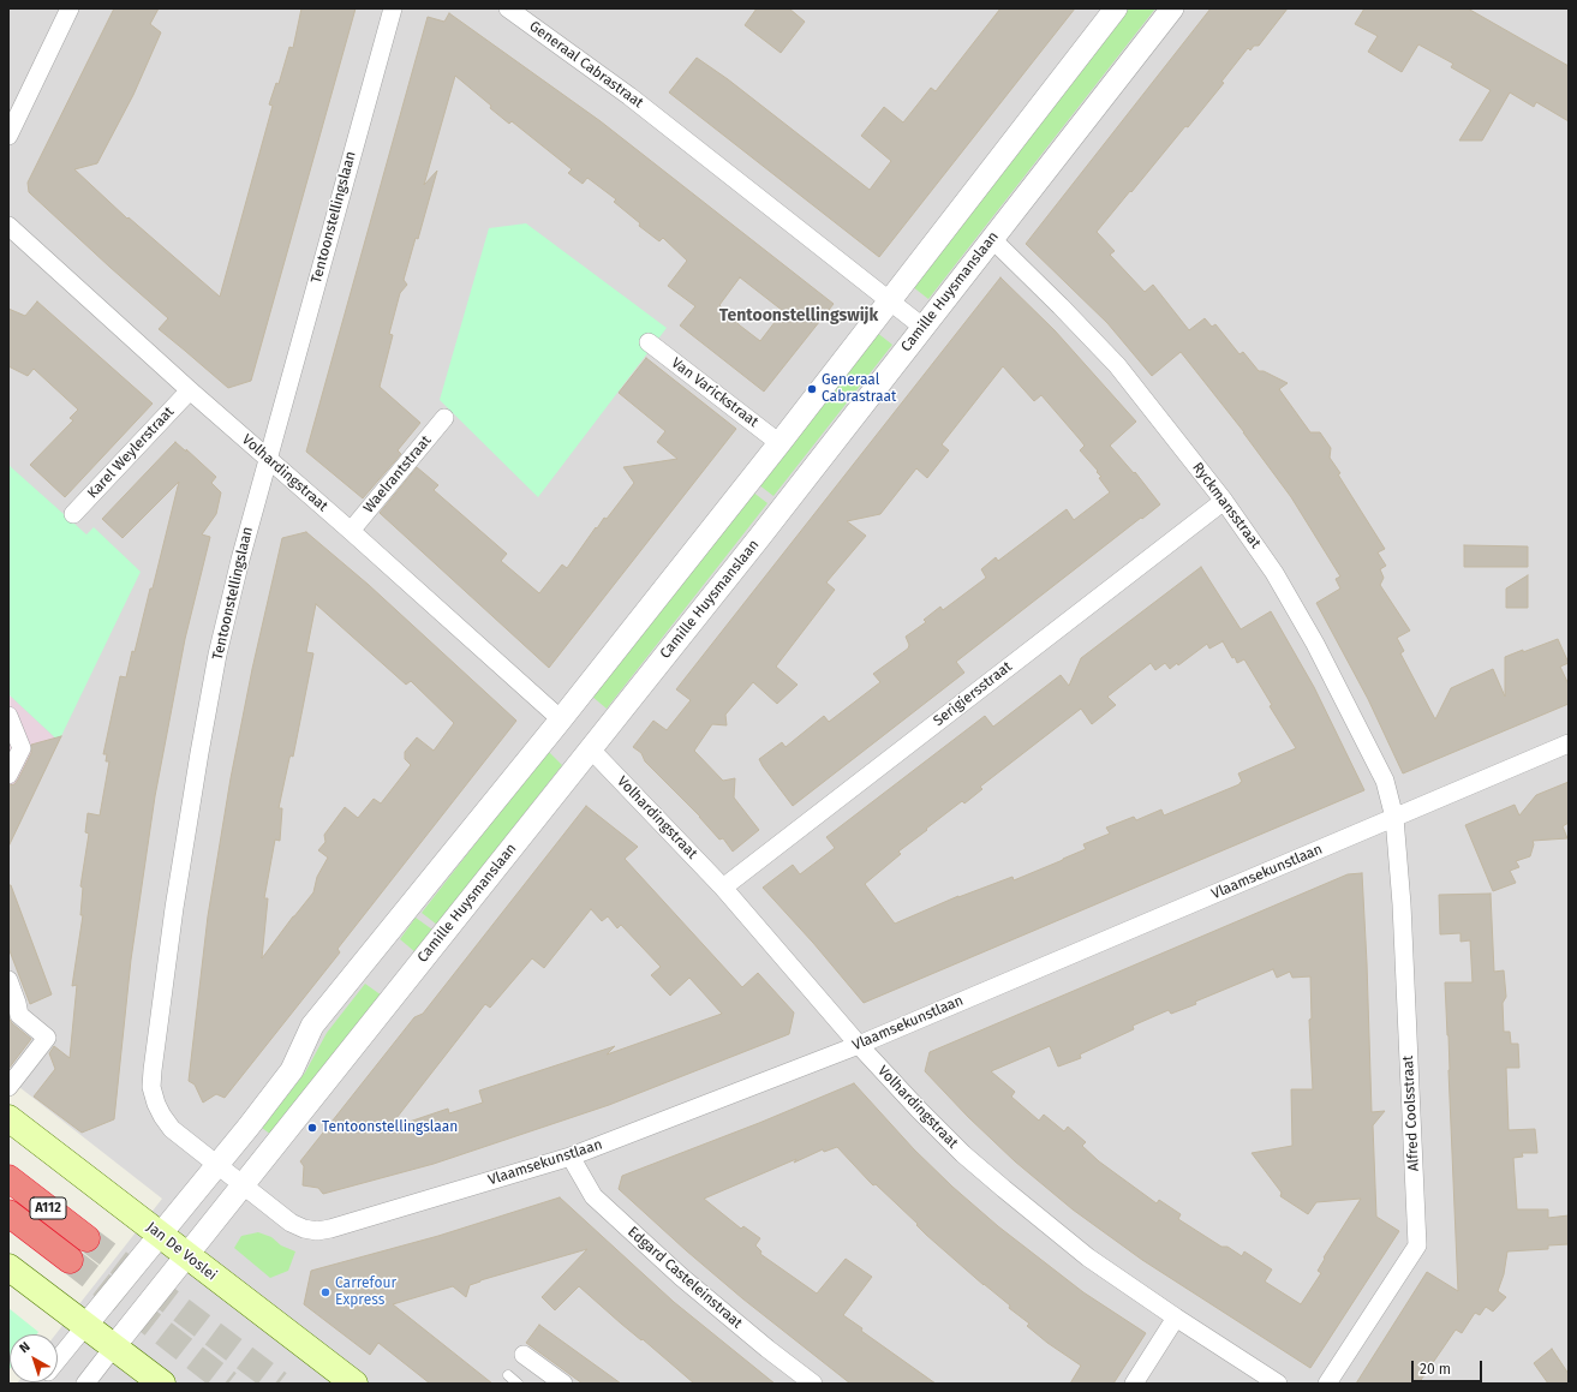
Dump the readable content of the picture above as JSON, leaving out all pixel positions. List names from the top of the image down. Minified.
{"streets":{"highway":["A112"],"main road":["Jan De Voslei"],"street":["Generaal Cabrastraat","Tentoonstellingslaan","Camille Huysmanslaan","Van Varickstraat","Karel Weylerstraat","Volhardingstraat","Waelrantstraat","Ryckmansstraat","Serigiersstraat","Vlaamsekunstlaan","Alfred Coolsstraat","Edgard Casteleinstraat"]},"crossings":[["Generaal Cabrastraat","Camille Huysmanslaan"],["Tentoonstellingslaan","Volhardingstraat"],["Camille Huysmanslaan","Volhardingstraat"],["Camille Huysmanslaan","Ryckmansstraat"],["Camille Huysmanslaan","Vlaamsekunstlaan"],["Camille Huysmanslaan","Jan De Voslei"],["Karel Weylerstraat","Volhardingstraat"],["Volhardingstraat","Waelrantstraat"],["Volhardingstraat","Serigiersstraat"],["Volhardingstraat","Vlaamsekunstlaan"],["Ryckmansstraat","Serigiersstraat"],["Ryckmansstraat","Vlaamsekunstlaan"],["Ryckmansstraat","Alfred Coolsstraat"],["Vlaamsekunstlaan","Alfred Coolsstraat"],["Vlaamsekunstlaan","Edgard Casteleinstraat"]],"districts":["Tentoonstellingswijk"],"places":["Generaal Cabrastraat","Tentoonstellingslaan","Carrefour Express"],"scale_bar":"20 m","north":"top left"}
